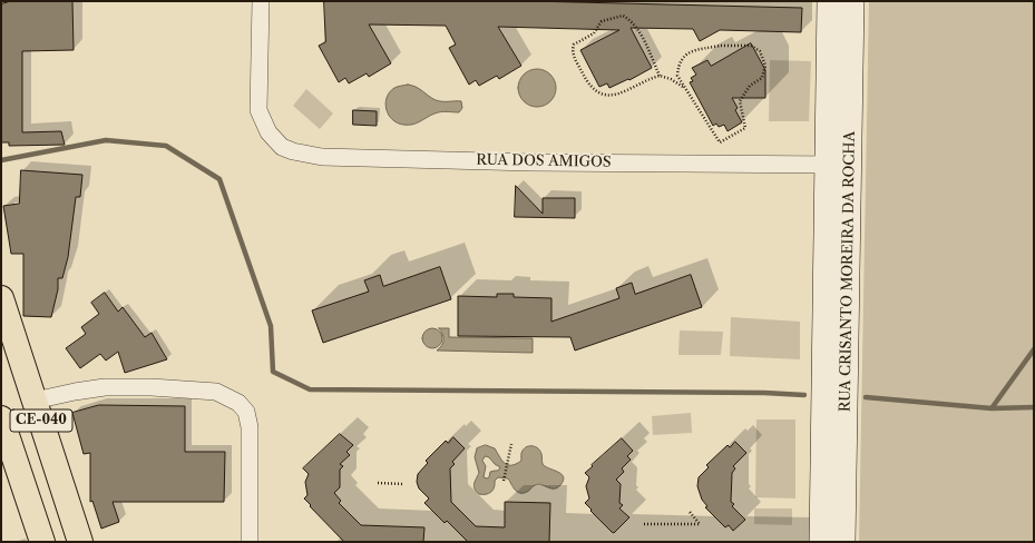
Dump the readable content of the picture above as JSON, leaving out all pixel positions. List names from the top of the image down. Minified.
{"streets":{"highway":["CE-040"],"main road":["RUA CRISANTO MOREIRA DA ROCHA"],"street":["RUA DOS AMIGOS"]},"crossings":[["RUA DOS AMIGOS","RUA CRISANTO MOREIRA DA ROCHA"]]}
